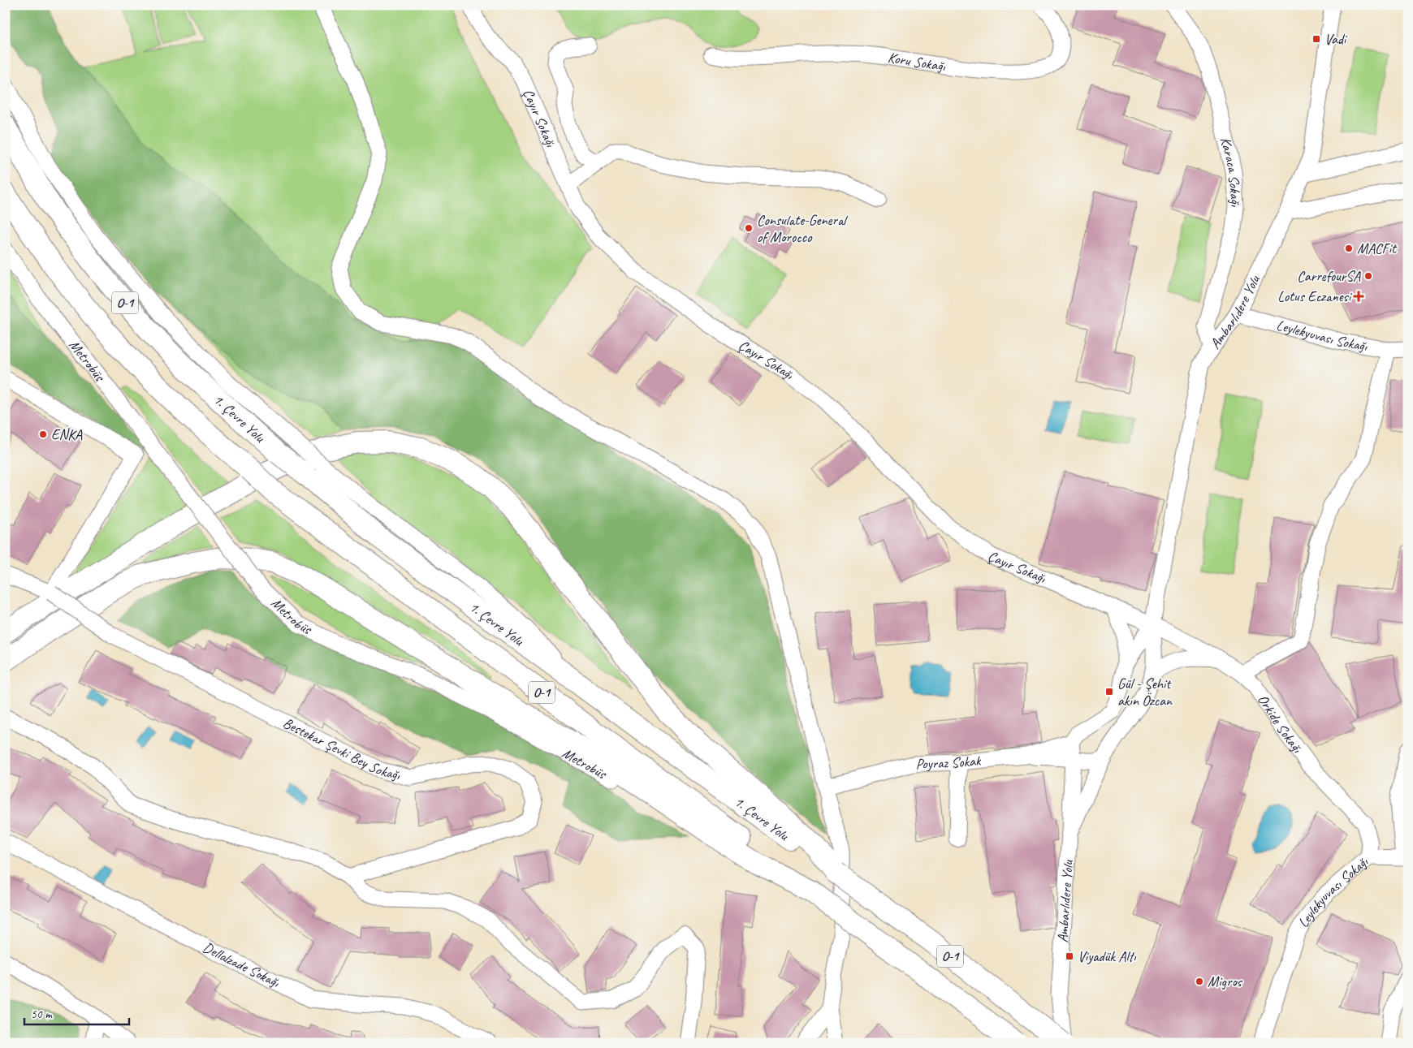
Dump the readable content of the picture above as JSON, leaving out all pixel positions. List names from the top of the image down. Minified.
{"streets":{"highway":["O-1","1. Çevre Yolu"],"street":["Koru Sokağı","Çayır Sokağı","Karaca Sokağı","Ambarlıdere Yolu","Leylekyuvası Sokağı","Metrobüs","Orkide Sokağı","Bestekar Şevki Bey Sokağı","Poyraz Sokak","Dellalzade Sokağı"]},"crossings":[["Çayır Sokağı","Ambarlıdere Yolu"],["Çayır Sokağı","Orkide Sokağı"],["Karaca Sokağı","Ambarlıdere Yolu"],["Ambarlıdere Yolu","Leylekyuvası Sokağı"],["Ambarlıdere Yolu","1. Çevre Yolu"],["Ambarlıdere Yolu","Orkide Sokağı"],["Ambarlıdere Yolu","Poyraz Sokak"],["Leylekyuvası Sokağı","Orkide Sokağı"]],"places":{"transit":["Vadi","Gül - Şehit akın Özcan","Viyadük Altı"],"other":["Consulate-General of Morocco","MACFit","CarrefourSA","ENKA","Migros"],"health":["Lotus Eczanesi"]},"scale_bar":"50 m"}
